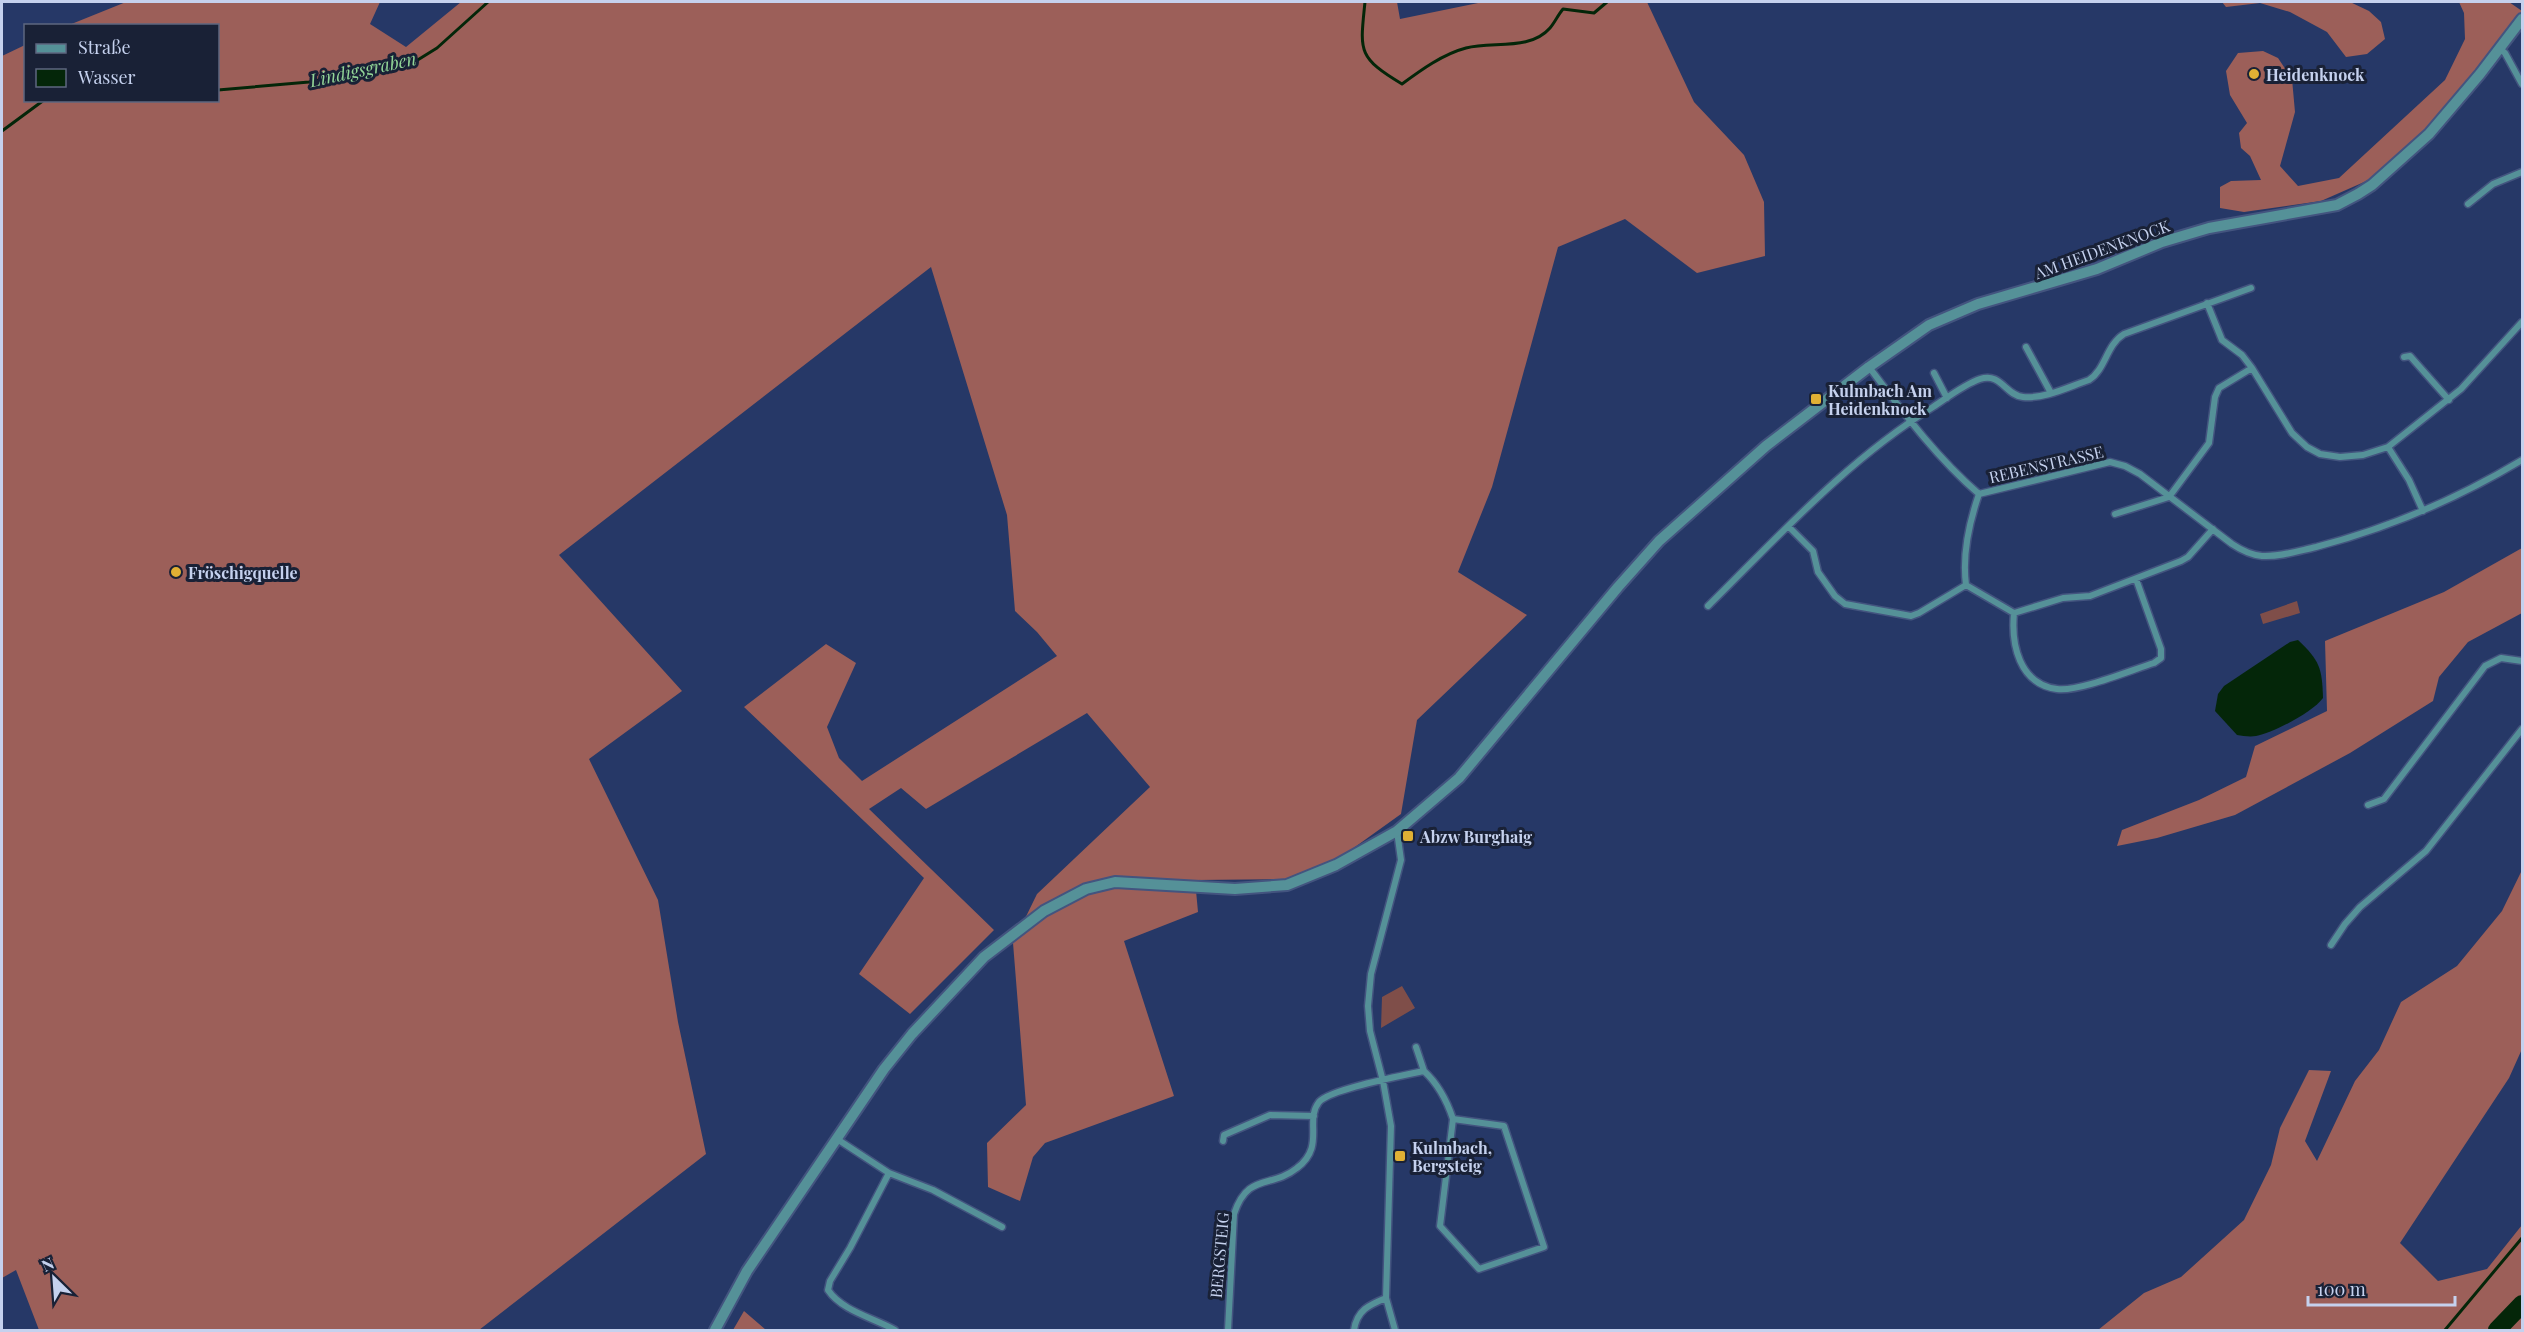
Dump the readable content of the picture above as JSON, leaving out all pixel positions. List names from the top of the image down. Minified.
{"streets":{"street":["AM HEIDENKNOCK","REBENSTRASSE","BERGSTEIG"]},"crossings":[["AM HEIDENKNOCK","REBENSTRASSE"]],"water":["Lindigsgraben"],"places":{"other":["Heidenknock","Fröschigquelle"],"transit":["Kulmbach Am Heidenknock","Abzw Burghaig","Kulmbach, Bergsteig"]},"legend":["Straße","Wasser"],"scale_bar":"100 m","north":"top left"}
